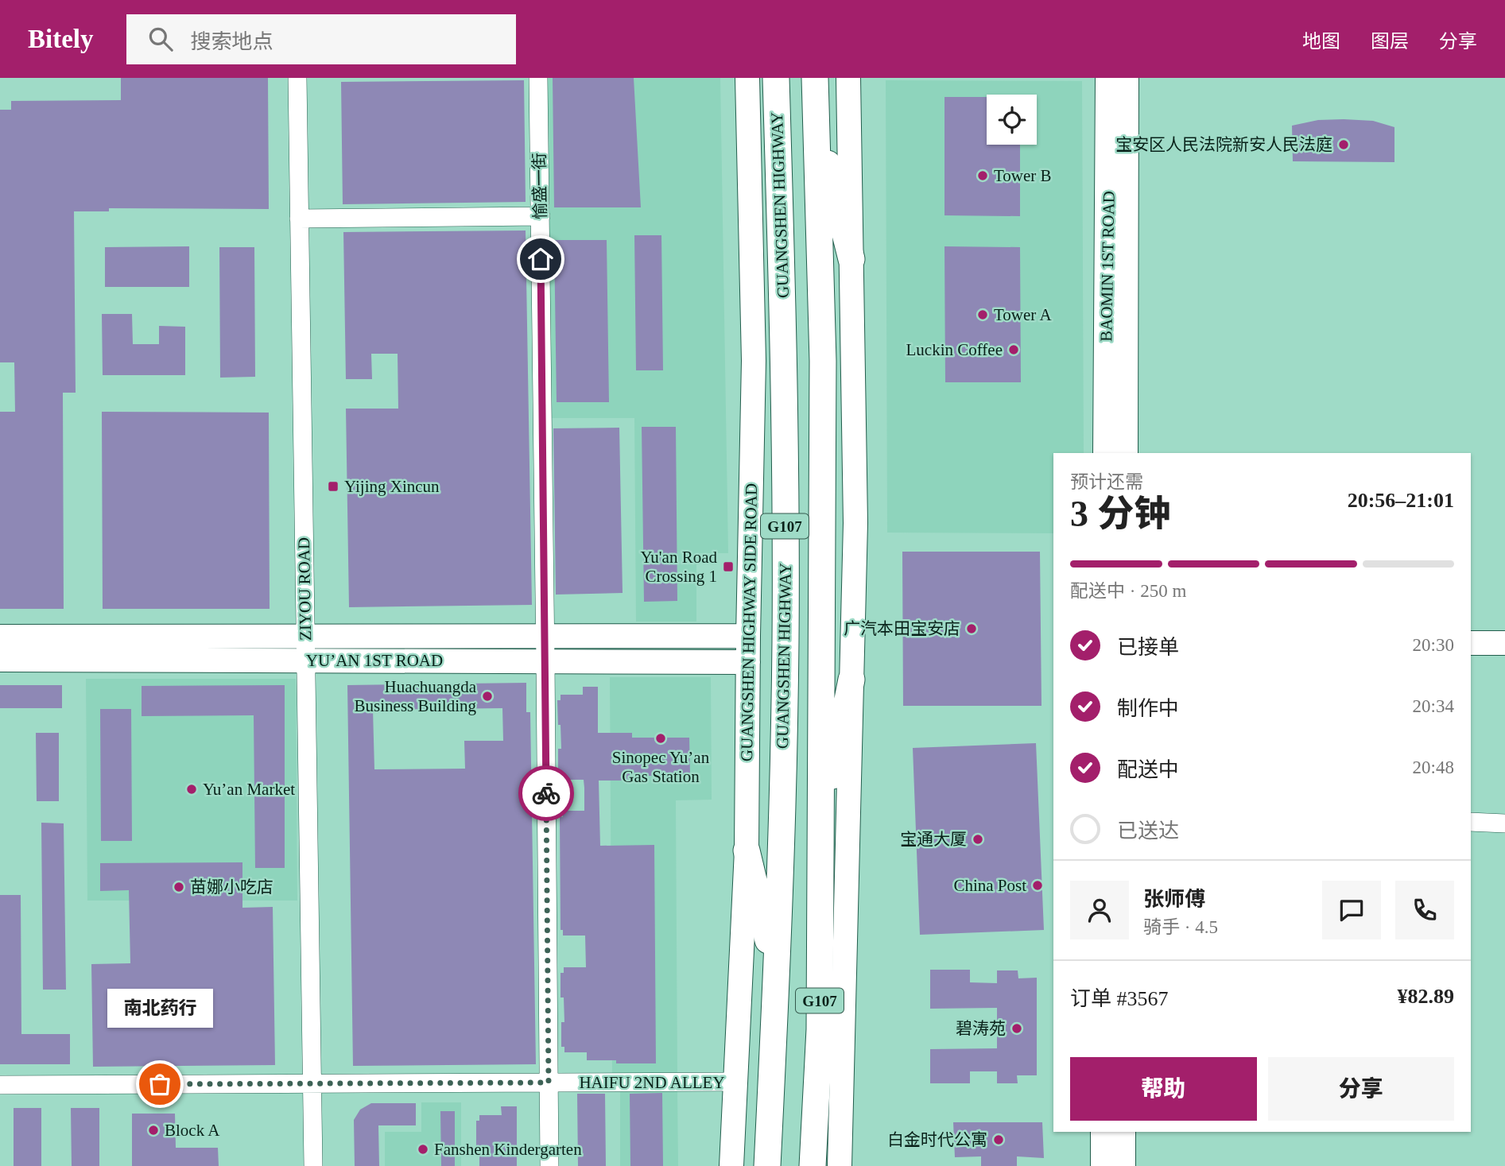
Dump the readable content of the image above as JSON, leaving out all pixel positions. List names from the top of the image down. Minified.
{"streets":{"highway":["GUANGSHEN HIGHWAY","G107"],"main road":["BAOMIN 1ST ROAD","GUANGSHEN HIGHWAY SIDE ROAD","YU’AN 1ST ROAD"],"street":["愉盛一街","ZIYOU ROAD","HAIFU 2ND ALLEY"]},"crossings":[["愉盛一街","YU’AN 1ST ROAD"],["愉盛一街","HAIFU 2ND ALLEY"],["ZIYOU ROAD","YU’AN 1ST ROAD"],["ZIYOU ROAD","HAIFU 2ND ALLEY"],["GUANGSHEN HIGHWAY SIDE ROAD","YU’AN 1ST ROAD"],["GUANGSHEN HIGHWAY SIDE ROAD","HAIFU 2ND ALLEY"]],"places":{"other":["宝安区人民法院新安人民法庭","Tower B","Tower A","Luckin Coffee","广汽本田宝安店","Huachuangda Business Building","Sinopec Yu’an Gas Station","Yu’an Market","宝通大厦","China Post","苗娜小吃店","碧涛苑","南北药行","Block A","白金时代公寓","Fanshen Kindergarten"],"transit":["Yijing Xincun","Yu'an Road Crossing 1"]},"page":{"header":"Bitely","search":"搜索地点","nav":["地图","图层","分享"],"heading":["3 分钟","预计还需","20:56–21:01"],"panel":["张师傅","骑手 · 4.5","订单 #3567","¥82.89"],"bar":"配送中 · 250 m","list":[["已接单","20:30"],["制作中","20:34"],["配送中","20:48"],"已送达"],"bubble":"南北药行","buttons":["帮助","分享"]}}
